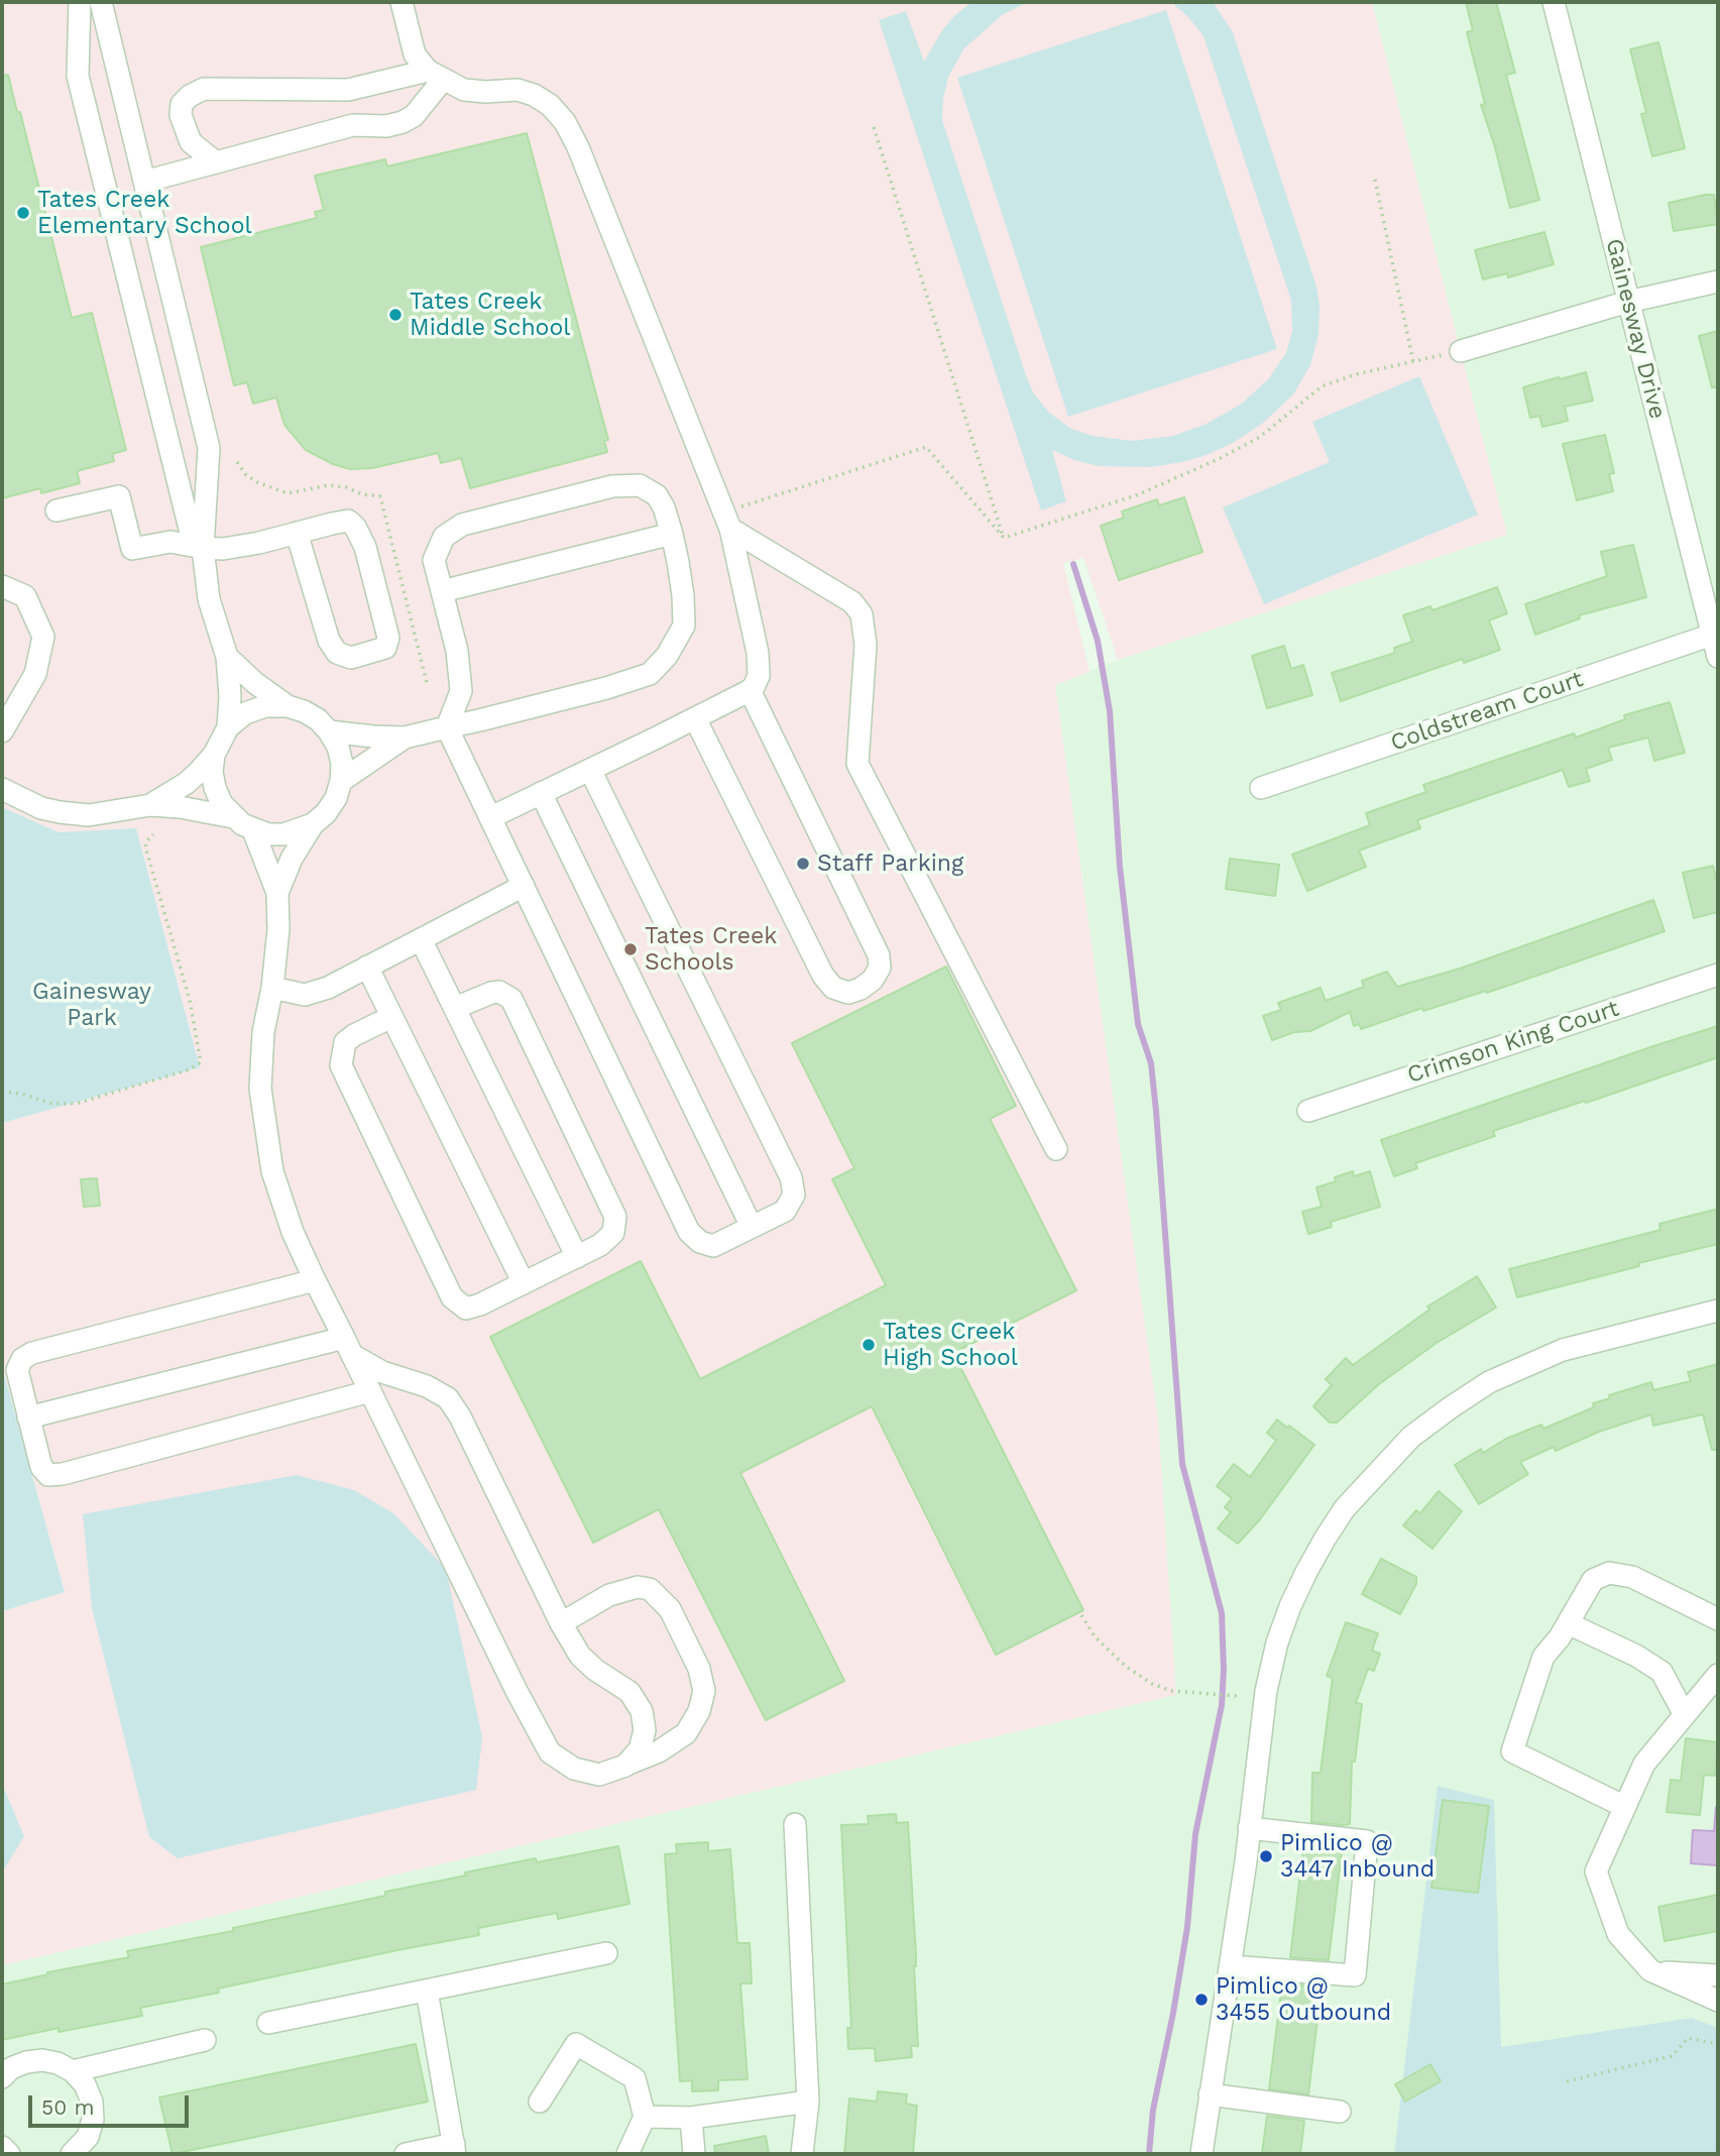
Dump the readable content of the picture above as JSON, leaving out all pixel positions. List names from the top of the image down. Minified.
{"streets":{"street":["Gainesway Drive","Coldstream Court","Crimson King Court"]},"crossings":[["Gainesway Drive","Coldstream Court"]],"parks":["Gainesway Park"],"places":["Tates Creek Elementary School","Tates Creek Middle School","Staff Parking","Tates Creek Schools","Tates Creek High School","Pimlico @ 3447 Inbound","Pimlico @ 3455 Outbound"],"scale_bar":"50 m"}
